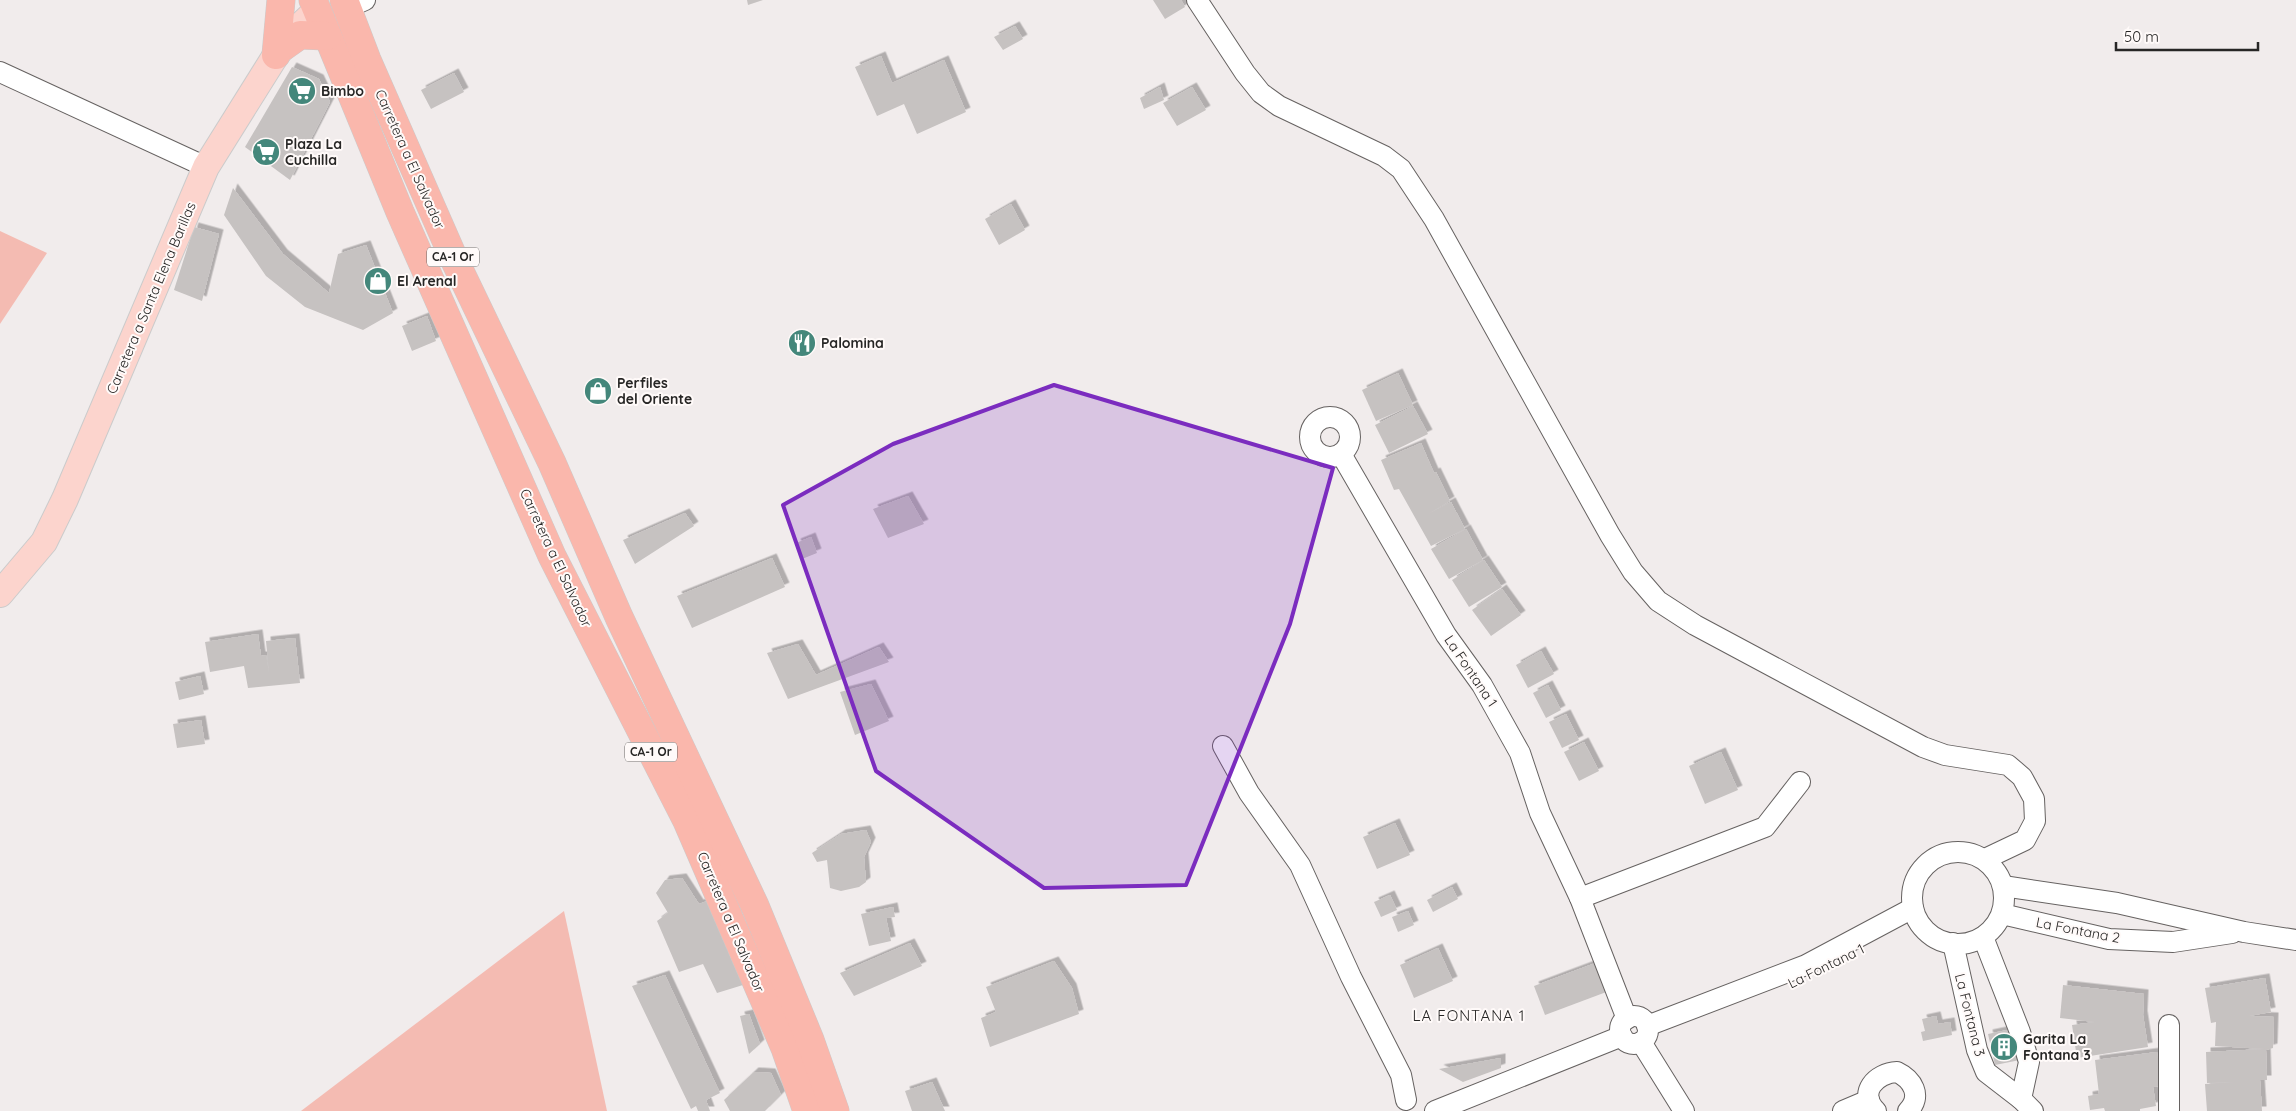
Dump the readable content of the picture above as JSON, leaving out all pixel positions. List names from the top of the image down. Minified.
{"streets":{"highway":["Carretera a El Salvador","CA-1 Or"],"main road":["Carretera a Santa Elena Barillas"],"street":["La Fontana 1","La Fontana 2","La Fontana 3"]},"crossings":[["Carretera a El Salvador","Carretera a Santa Elena Barillas"],["La Fontana 1","La Fontana 2"],["La Fontana 1","La Fontana 3"],["La Fontana 2","La Fontana 3"]],"districts":["LA FONTANA 1"],"places":{"supermarket":["Bimbo","Plaza La Cuchilla"],"shop":["El Arenal","Perfiles del Oriente"],"restaurant":["Palomina"],"building":["Garita La Fontana 3"]},"scale_bar":"50 m"}
